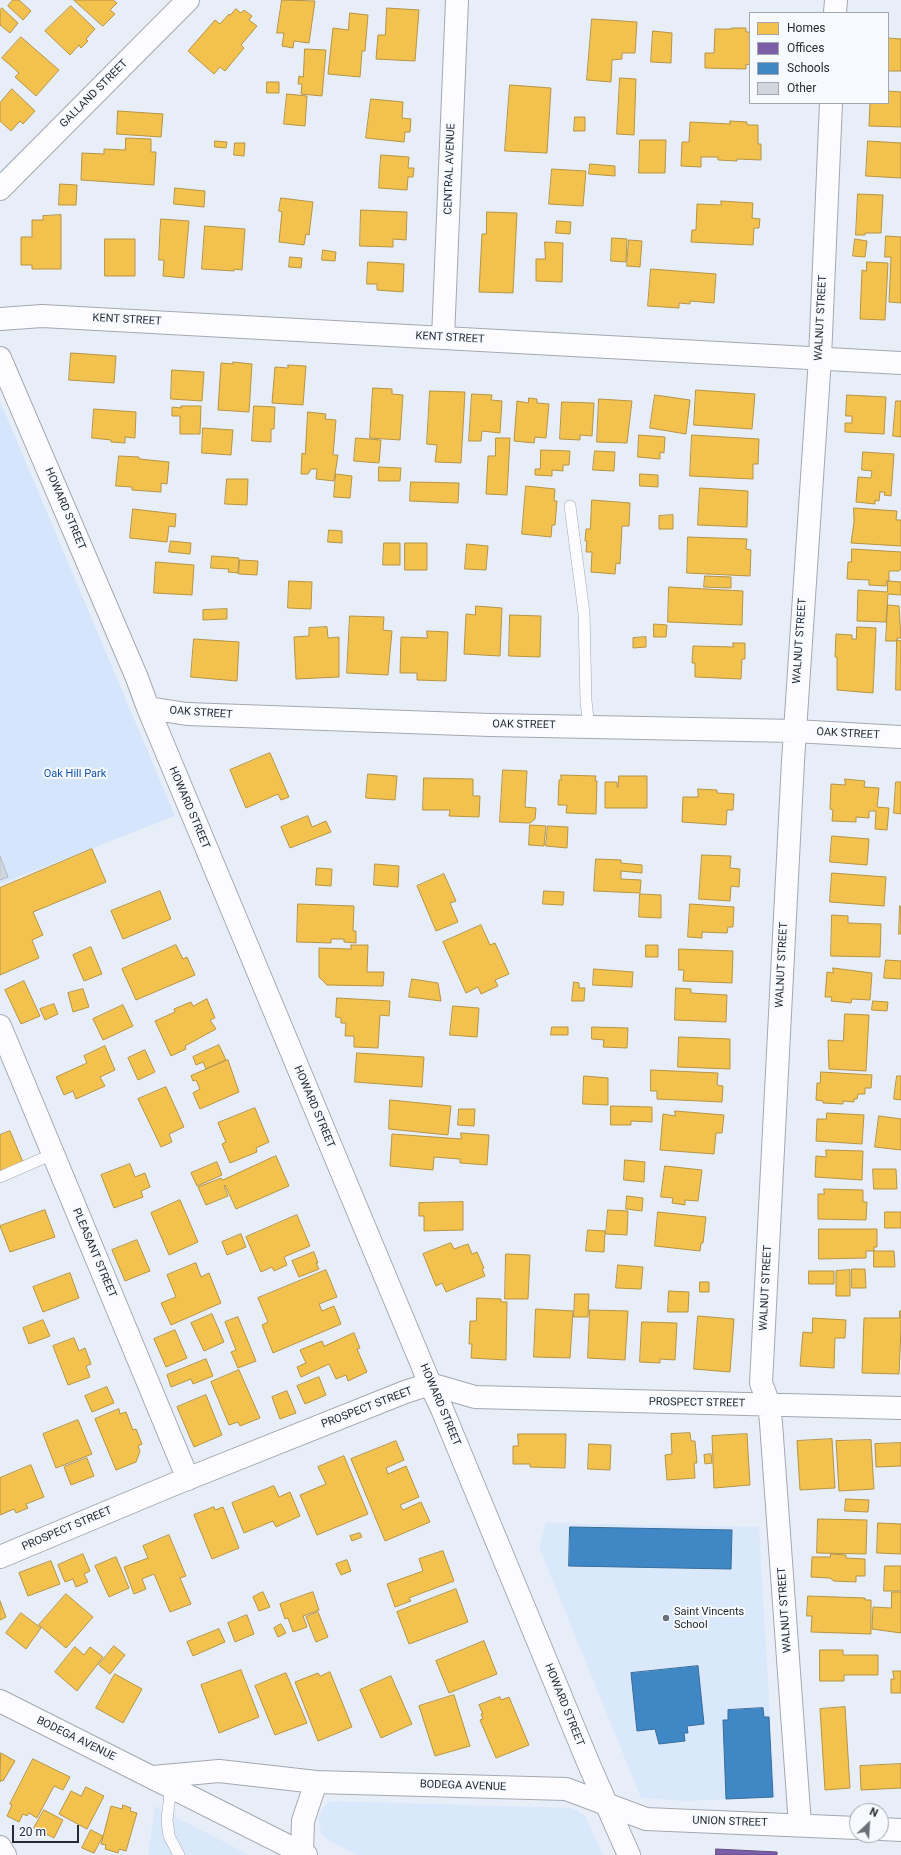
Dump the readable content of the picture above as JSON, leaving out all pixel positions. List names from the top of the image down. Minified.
{"streets":{"street":["GALLAND STREET","CENTRAL AVENUE","WALNUT STREET","KENT STREET","HOWARD STREET","OAK STREET","PLEASANT STREET","PROSPECT STREET","BODEGA AVENUE","UNION STREET"]},"crossings":[["CENTRAL AVENUE","KENT STREET"],["WALNUT STREET","KENT STREET"],["WALNUT STREET","OAK STREET"],["WALNUT STREET","PROSPECT STREET"],["WALNUT STREET","UNION STREET"],["HOWARD STREET","OAK STREET"],["HOWARD STREET","PROSPECT STREET"],["HOWARD STREET","BODEGA AVENUE"],["HOWARD STREET","UNION STREET"],["PLEASANT STREET","PROSPECT STREET"],["BODEGA AVENUE","UNION STREET"]],"parks":["Oak Hill Park"],"places":["Saint Vincents School"],"legend":["Homes","Offices","Schools","Other"],"scale_bar":"20 m","north":"top right"}
